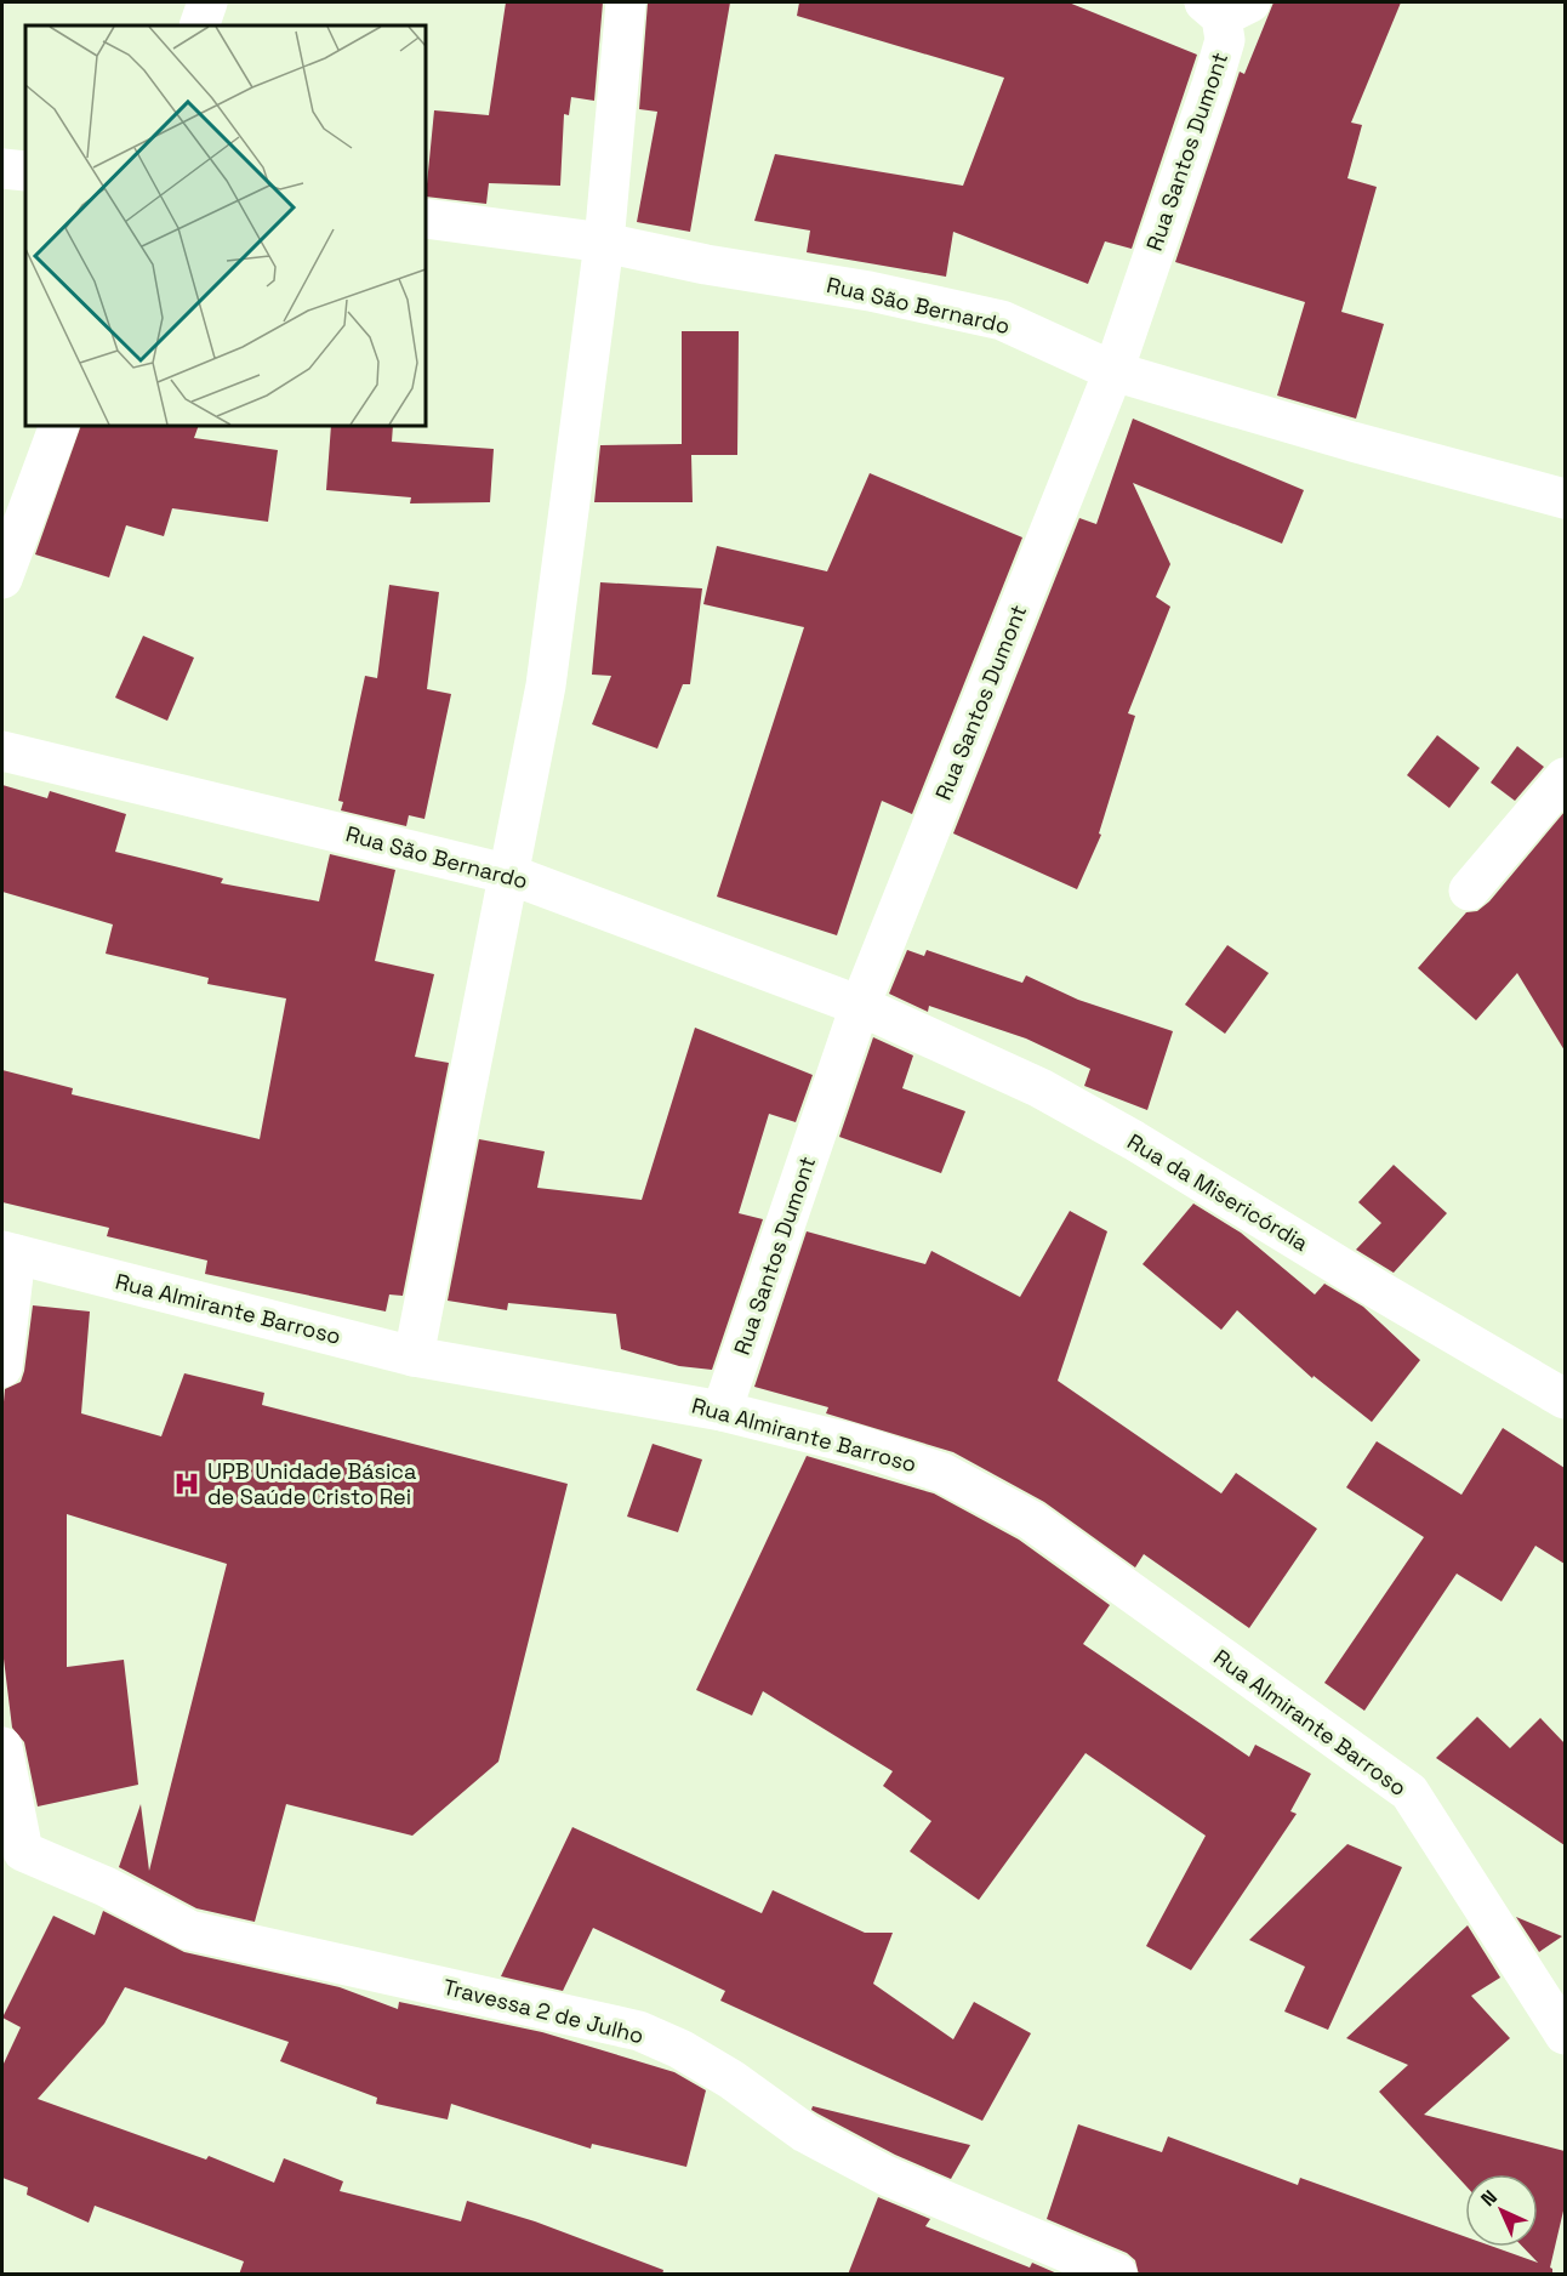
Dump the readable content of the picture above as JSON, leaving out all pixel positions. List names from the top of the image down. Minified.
{"streets":{"street":["Rua Santos Dumont","Rua São Bernardo","Rua da Misericórdia","Rua Almirante Barroso","Travessa 2 de Julho"]},"crossings":[["Rua Santos Dumont","Rua São Bernardo"],["Rua Santos Dumont","Rua da Misericórdia"],["Rua Santos Dumont","Rua Almirante Barroso"],["Rua São Bernardo","Rua da Misericórdia"]],"places":{"hospital":["UPB Unidade Básica de Saúde Cristo Rei"]},"north":"top left"}
